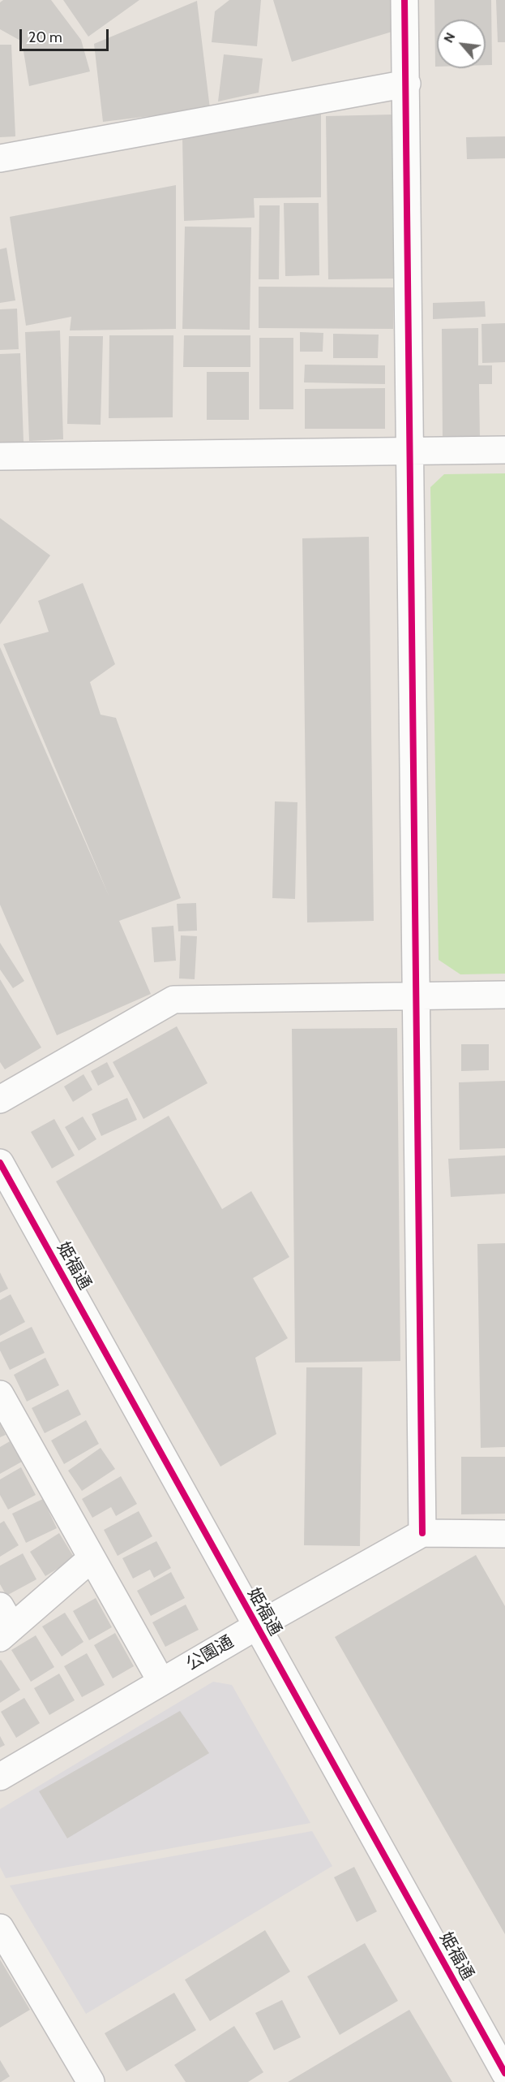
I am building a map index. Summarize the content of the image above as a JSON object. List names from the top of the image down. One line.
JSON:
{"streets":{"street":["姫福通","公園通"]},"crossings":[["姫福通","公園通"]],"scale_bar":"20 m","north":"top left"}
